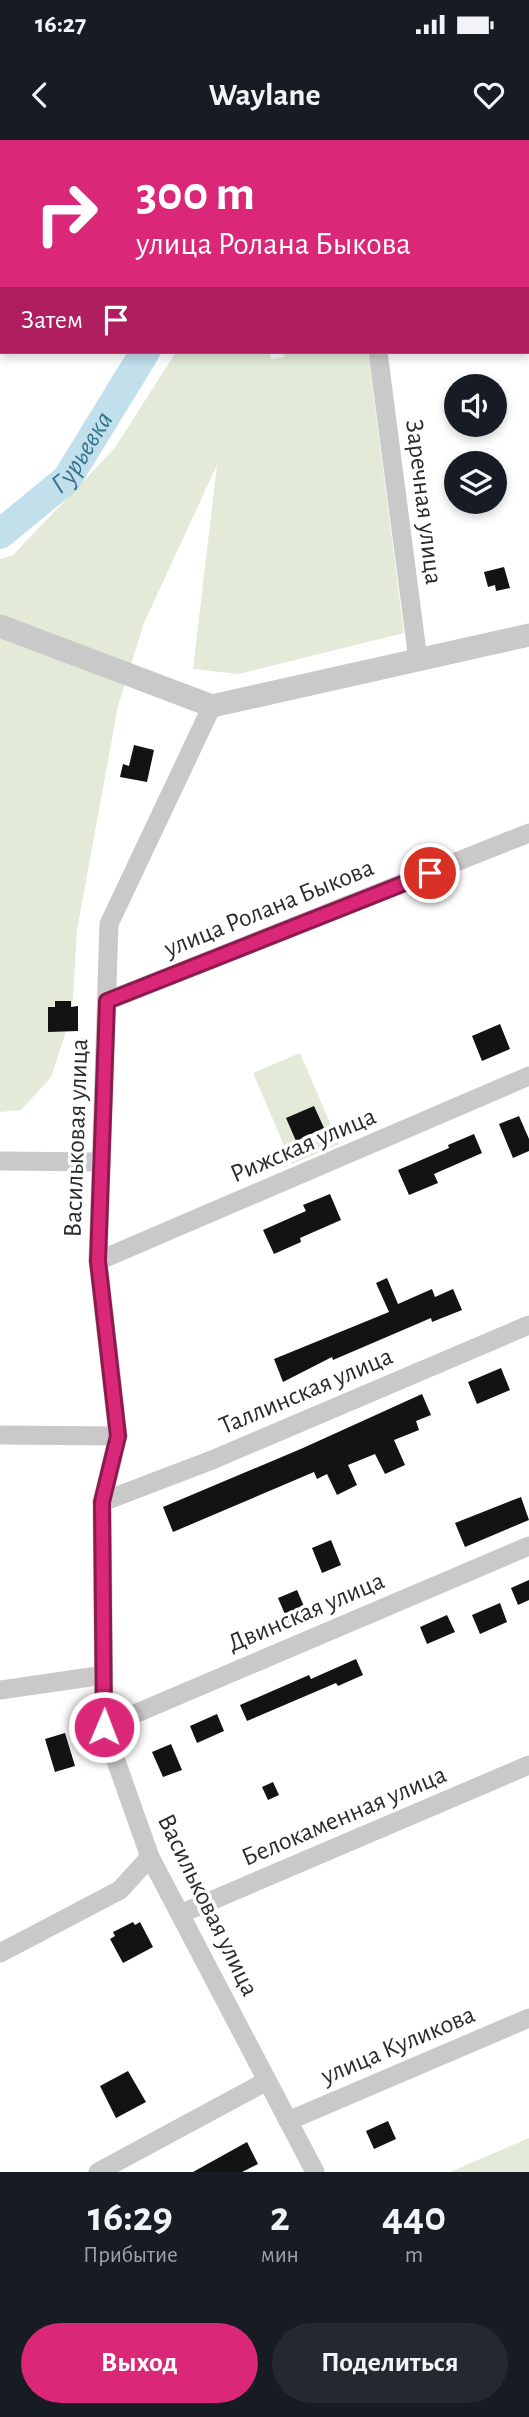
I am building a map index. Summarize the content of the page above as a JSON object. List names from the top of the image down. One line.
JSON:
{"streets":{"street":["Заречная улица","улица Ролана Быкова","Васильковая улица","Рижская улица","Таллинская улица","Двинская улица","Белокаменная улица","улица Куликова"]},"crossings":[["улица Ролана Быкова","Васильковая улица"],["Васильковая улица","Рижская улица"],["Васильковая улица","Таллинская улица"],["Васильковая улица","Двинская улица"],["Васильковая улица","Белокаменная улица"],["Васильковая улица","улица Куликова"]],"water":["Гурьевка"],"page":{"status":"16:27","header":"Waylane","turn":["300 m","улица Ролана Быкова"],"then":"Затем","eta":["16:29","Прибытие","2","мин","440","m"],"buttons":["Выход","Поделиться"]}}
